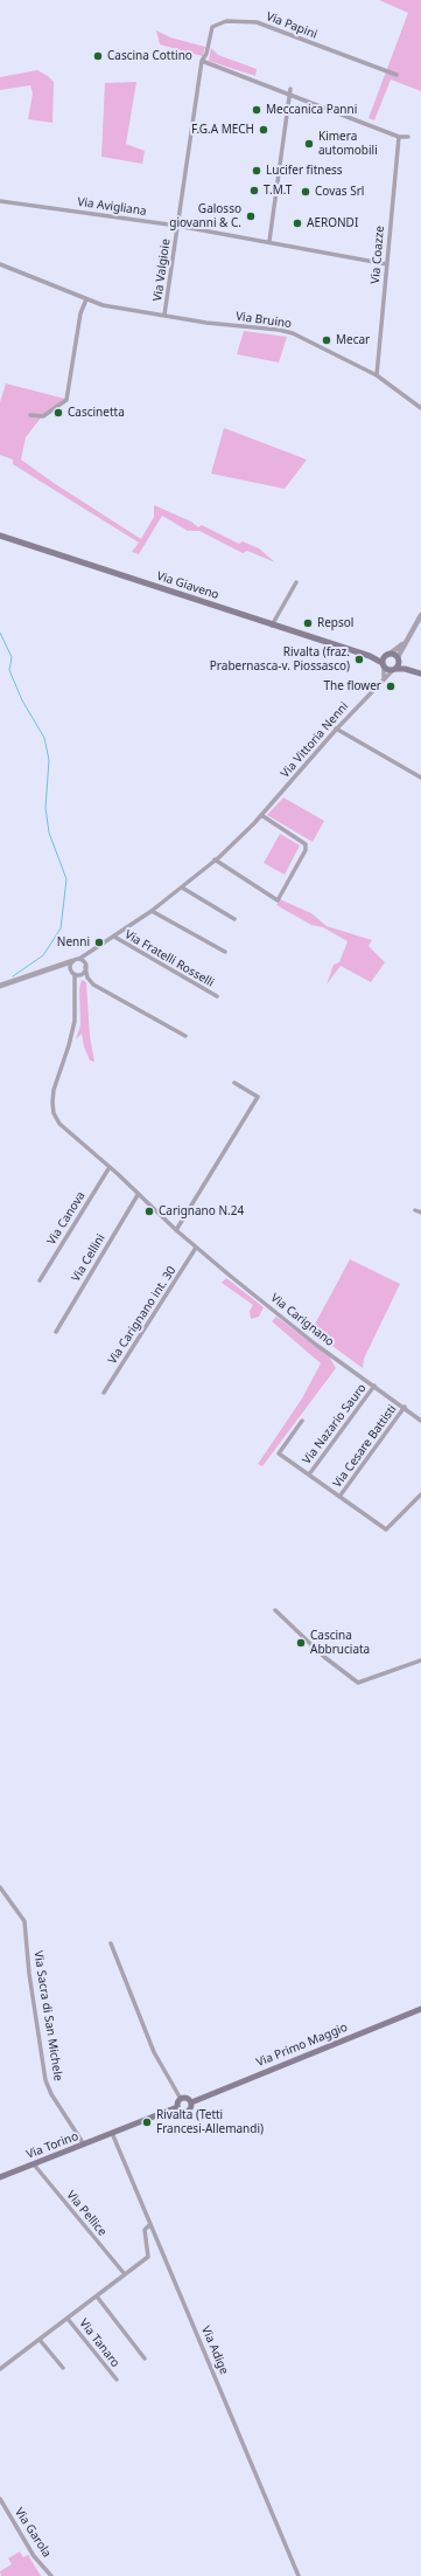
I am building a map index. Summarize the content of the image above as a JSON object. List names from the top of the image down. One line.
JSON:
{"streets":{"main road":["Via Giaveno","Via Primo Maggio","Via Torino"],"street":["Via Papini","Via Avigliana","Via Coazze","Via Valgioie","Via Bruino","Via Vittoria Nenni","Via Fratelli Rosselli","Via Canova","Via Cellini","Via Carignano int. 30","Via Carignano","Via Nazario Sauro","Via Cesare Battisti","Via Sacra di San Michele","Via Pellice","Via Tanaro","Via Adige","Via Garola"]},"crossings":[["Via Papini","Via Valgioie"],["Via Avigliana","Via Coazze"],["Via Avigliana","Via Valgioie"],["Via Coazze","Via Bruino"],["Via Valgioie","Via Bruino"],["Via Giaveno","Via Vittoria Nenni"],["Via Vittoria Nenni","Via Fratelli Rosselli"],["Via Vittoria Nenni","Via Carignano"],["Via Canova","Via Carignano"],["Via Cellini","Via Carignano"],["Via Carignano int. 30","Via Carignano"],["Via Carignano","Via Nazario Sauro"],["Via Carignano","Via Cesare Battisti"],["Via Sacra di San Michele","Via Torino"],["Via Torino","Via Pellice"],["Via Torino","Via Adige"],["Via Pellice","Via Tanaro"],["Via Tanaro","Via Adige"]],"places":["Cascina Cottino","Meccanica Panni","F.G.A MECH","Kimera automobili","Lucifer fitness","T.M.T","Covas Srl","Galosso giovanni & C.","AERONDI","Mecar","Cascinetta","Repsol","Rivalta (fraz. Prabernasca-v. Piossasco)","The flower","Nenni","Carignano N.24","Cascina Abbruciata","Rivalta (Tetti Francesi-Allemandi)"]}
